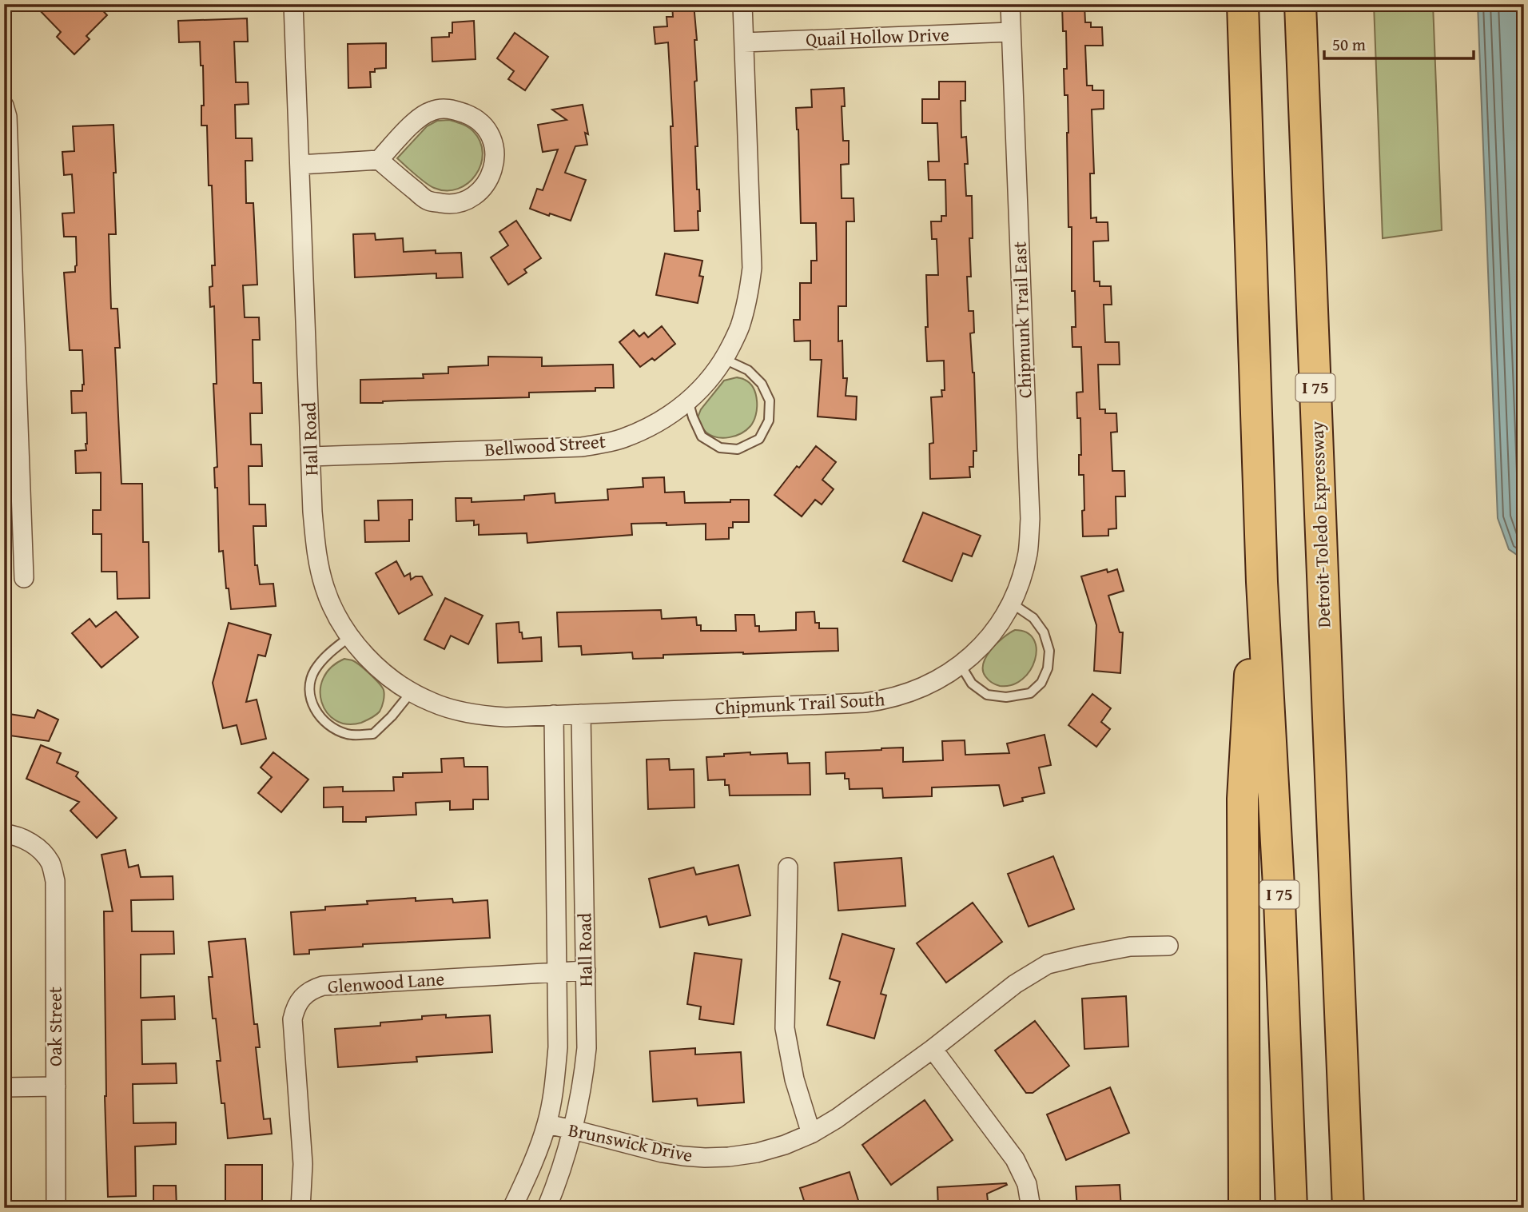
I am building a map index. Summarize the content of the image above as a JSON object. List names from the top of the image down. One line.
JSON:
{"streets":{"highway":["I 75","Detroit-Toledo Expressway"],"street":["Quail Hollow Drive","Chipmunk Trail East","Hall Road","Bellwood Street","Chipmunk Trail South","Glenwood Lane","Oak Street","Brunswick Drive"]},"crossings":[["Quail Hollow Drive","Chipmunk Trail East"],["Quail Hollow Drive","Bellwood Street"],["Chipmunk Trail East","Chipmunk Trail South"],["I 75","Detroit-Toledo Expressway"],["Hall Road","Bellwood Street"],["Hall Road","Chipmunk Trail South"],["Hall Road","Glenwood Lane"],["Hall Road","Brunswick Drive"]],"scale_bar":"50 m"}
